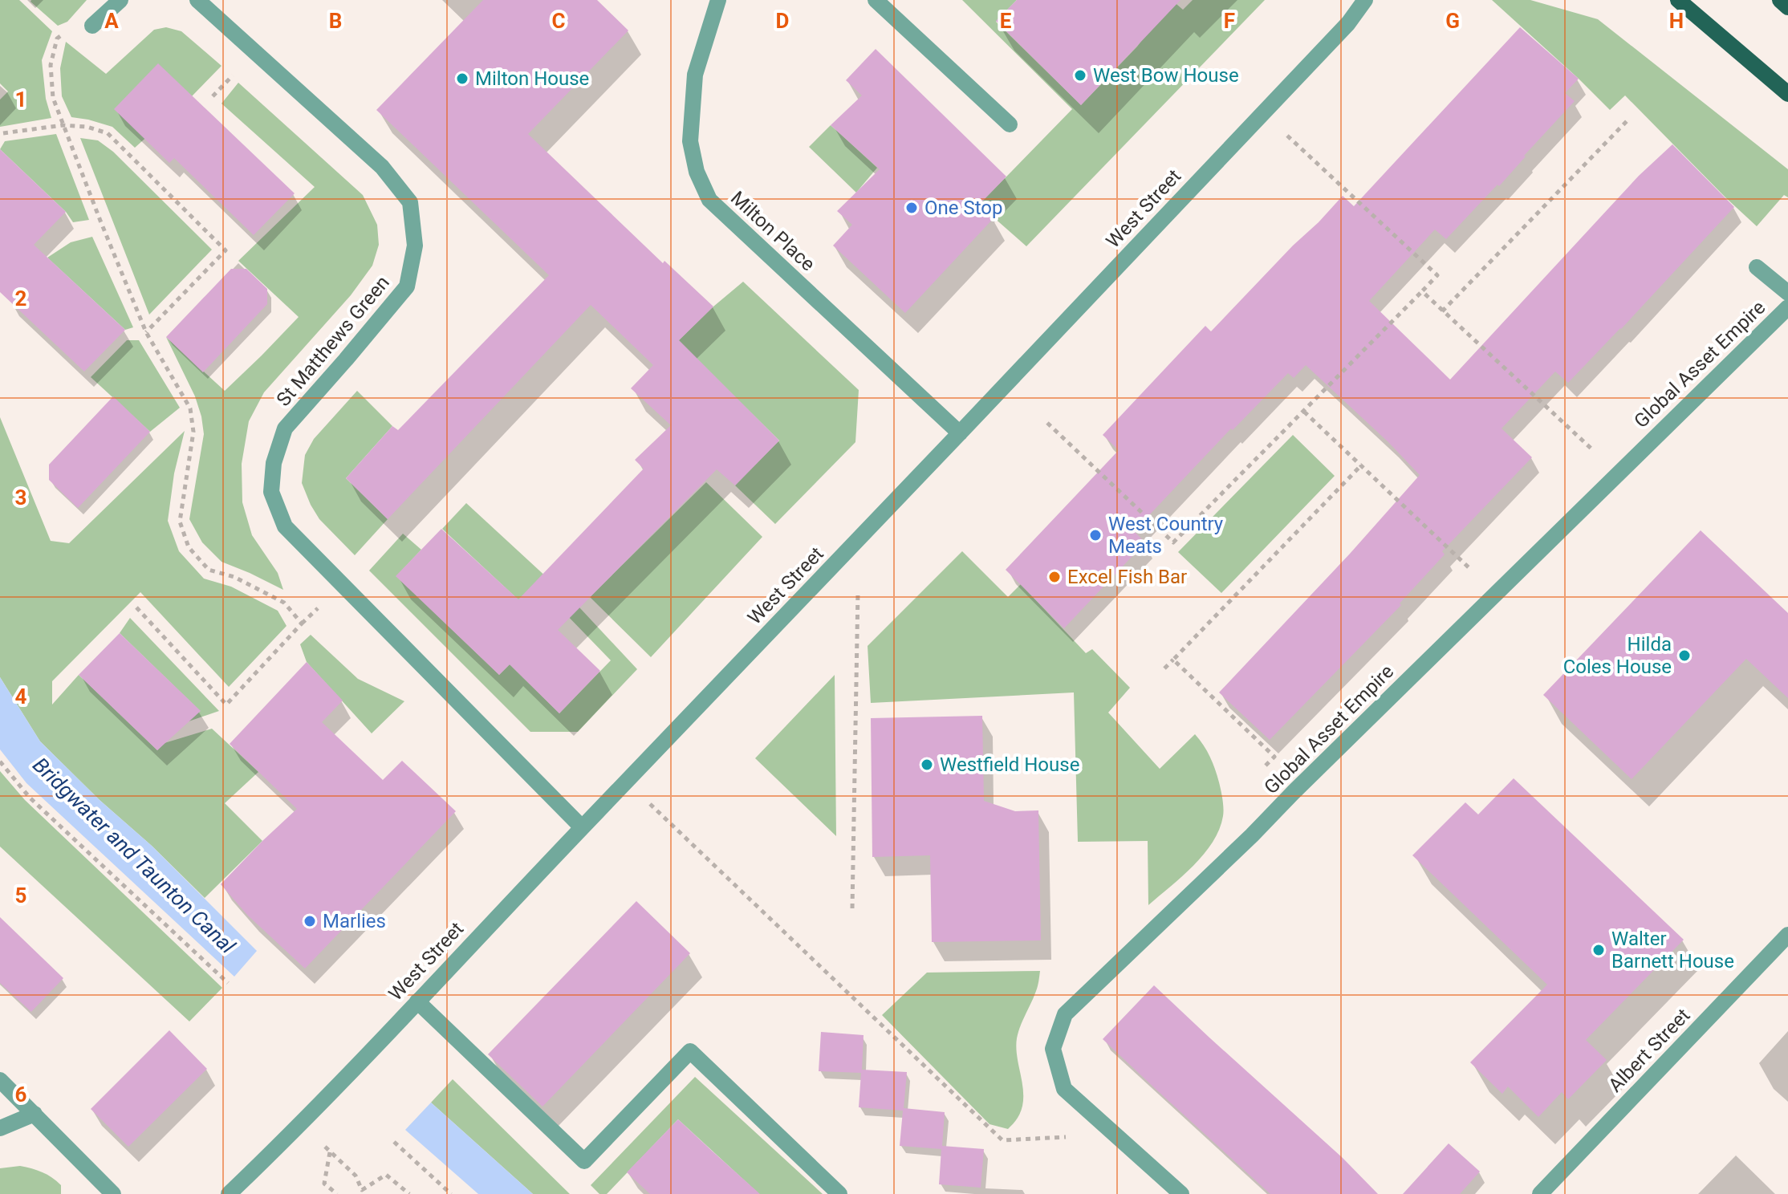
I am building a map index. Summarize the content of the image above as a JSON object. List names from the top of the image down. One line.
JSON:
{"streets":{"street":["West Street","Milton Place","St Matthews Green","Global Asset Empire","Albert Street"]},"crossings":[["West Street","Milton Place"],["West Street","St Matthews Green"]],"water":["Bridgwater and Taunton Canal"],"places":["West Bow House","Milton House","One Stop","West Country Meats","Excel Fish Bar","Hilda Coles House","Westfield House","Marlies","Walter Barnett House"],"grid":{"columns":["A","B","C","D","E","F","G","H"],"rows":["1","2","3","4","5","6"]}}
